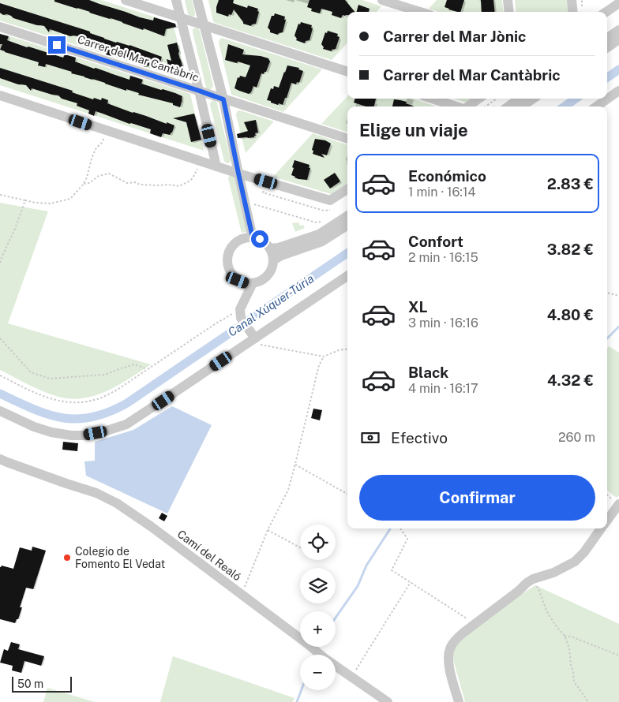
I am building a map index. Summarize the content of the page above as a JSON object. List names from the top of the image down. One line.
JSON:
{"streets":{"street":["Carrer del Mar Cantàbric","Camí del Realó"]},"water":["Canal Xúquer-Túria"],"places":["Colegio de Fomento El Vedat"],"scale_bar":"50 m","page":{"banner":["Carrer del Mar Jònic","Carrer del Mar Cantàbric"],"heading":"Elige un viaje","list":[{"name":"Económico","note":"1 min · 16:14","value":"2.83 €"},{"name":"Confort","note":"2 min · 16:15","value":"3.82 €"},{"name":"XL","note":"3 min · 16:16","value":"4.80 €"},{"name":"Black","note":"4 min · 16:17","value":"4.32 €"}],"pay":["Efectivo","260 m"],"buttons":"Confirmar","map_buttons":["+","−"],"scale":"50 m"}}
